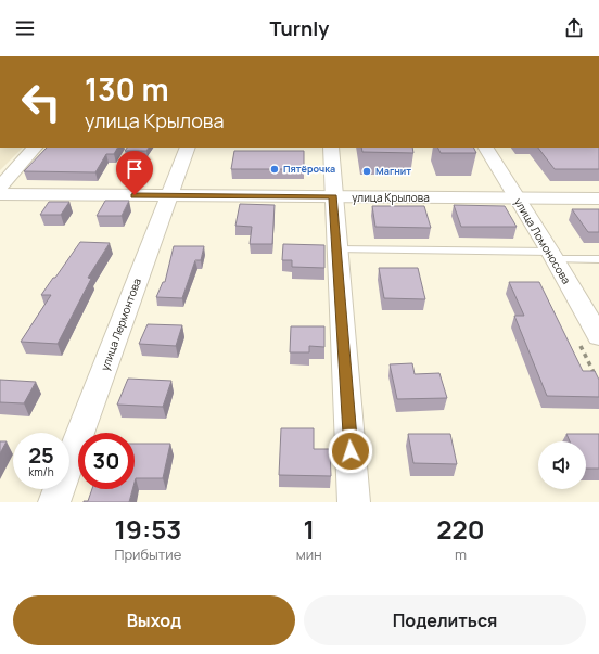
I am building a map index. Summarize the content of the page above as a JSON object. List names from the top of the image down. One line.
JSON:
{"streets":{"main road":["улица Крылова"],"street":["улица Ломоносова","улица Лермонтова"]},"crossings":[["улица Крылова","улица Ломоносова"],["улица Крылова","улица Лермонтова"]],"places":["Пятёрочка","Магнит"],"page":{"header":"Turnly","turn":["130 m","улица Крылова"],"speed":"25 km/h","limit":"30","eta":["19:53","Прибытие","1","мин","220","m"],"buttons":["Выход","Поделиться"]}}
